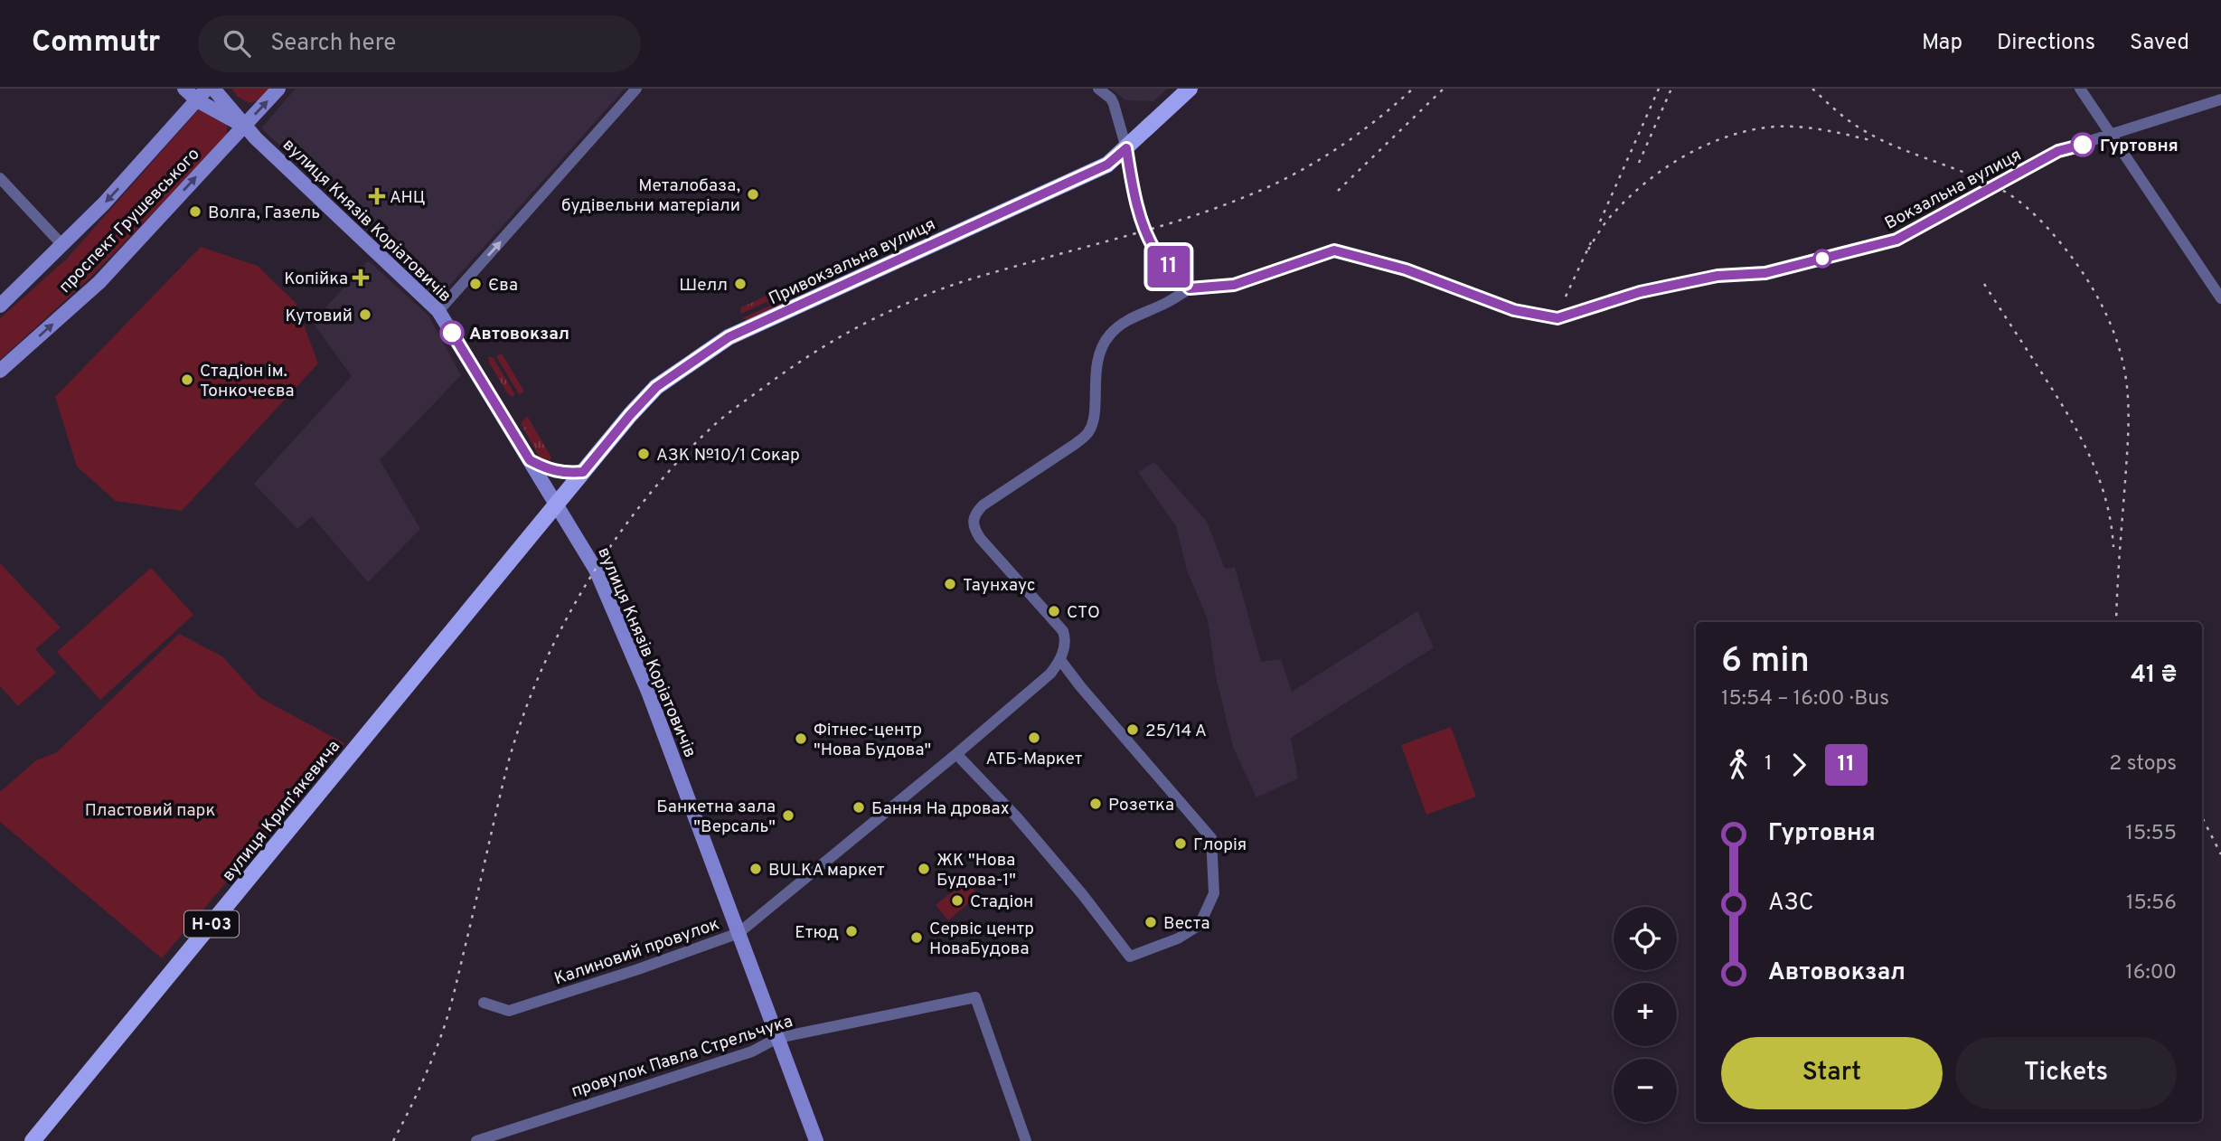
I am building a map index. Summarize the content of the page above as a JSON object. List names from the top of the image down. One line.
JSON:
{"streets":{"main road":["проспект Грушевського","вулиця Князів Коріатовичів","Привокзальна вулиця","вулиця Крипʼякевича","Н-03"],"street":["Вокзальна вулиця","Калиновий провулок","провулок Павла Стрельчука"]},"crossings":[["проспект Грушевського","вулиця Князів Коріатовичів"],["вулиця Князів Коріатовичів","Привокзальна вулиця"],["вулиця Князів Коріатовичів","вулиця Крипʼякевича"],["вулиця Князів Коріатовичів","Калиновий провулок"],["вулиця Князів Коріатовичів","провулок Павла Стрельчука"],["Привокзальна вулиця","вулиця Крипʼякевича"]],"parks":["Пластовий парк"],"places":{"other":["Гуртовня","Металобаза, будівельни матеріали","Волга, Газель","Єва","Шелл","Кутовий","Автовокзал","Стадіон ім. Тонкочеєва","АЗК №10/1 Сокар","Таунхаус","СТО","25/14 А","АТБ-Маркет","Фітнес-центр \"Нова Будова\"","Розетка","Бання На дровах","Банкетна зала \"Версаль\"","Глорія","BULKA маркет","ЖК \"Нова Будова-1\"","Стадіон","Веста","Етюд","Сервіс центр НоваБудова"],"health":["АНЦ","Копійка"]},"lines":["bus line 11"],"page":{"header":"Commutr","search":"Search here","nav":["Map","Directions","Saved"],"on_map":"11","heading":["6 min","15:54 – 16:00 · Bus","41 ₴"],"legs":["1","11","2 stops"],"list":[{"name":"Гуртовня","value":"15:55"},{"name":"АЗС","value":"15:56"},{"name":"Автовокзал","value":"16:00"}],"map_buttons":["+","−"],"buttons":["Start","Tickets"]}}
